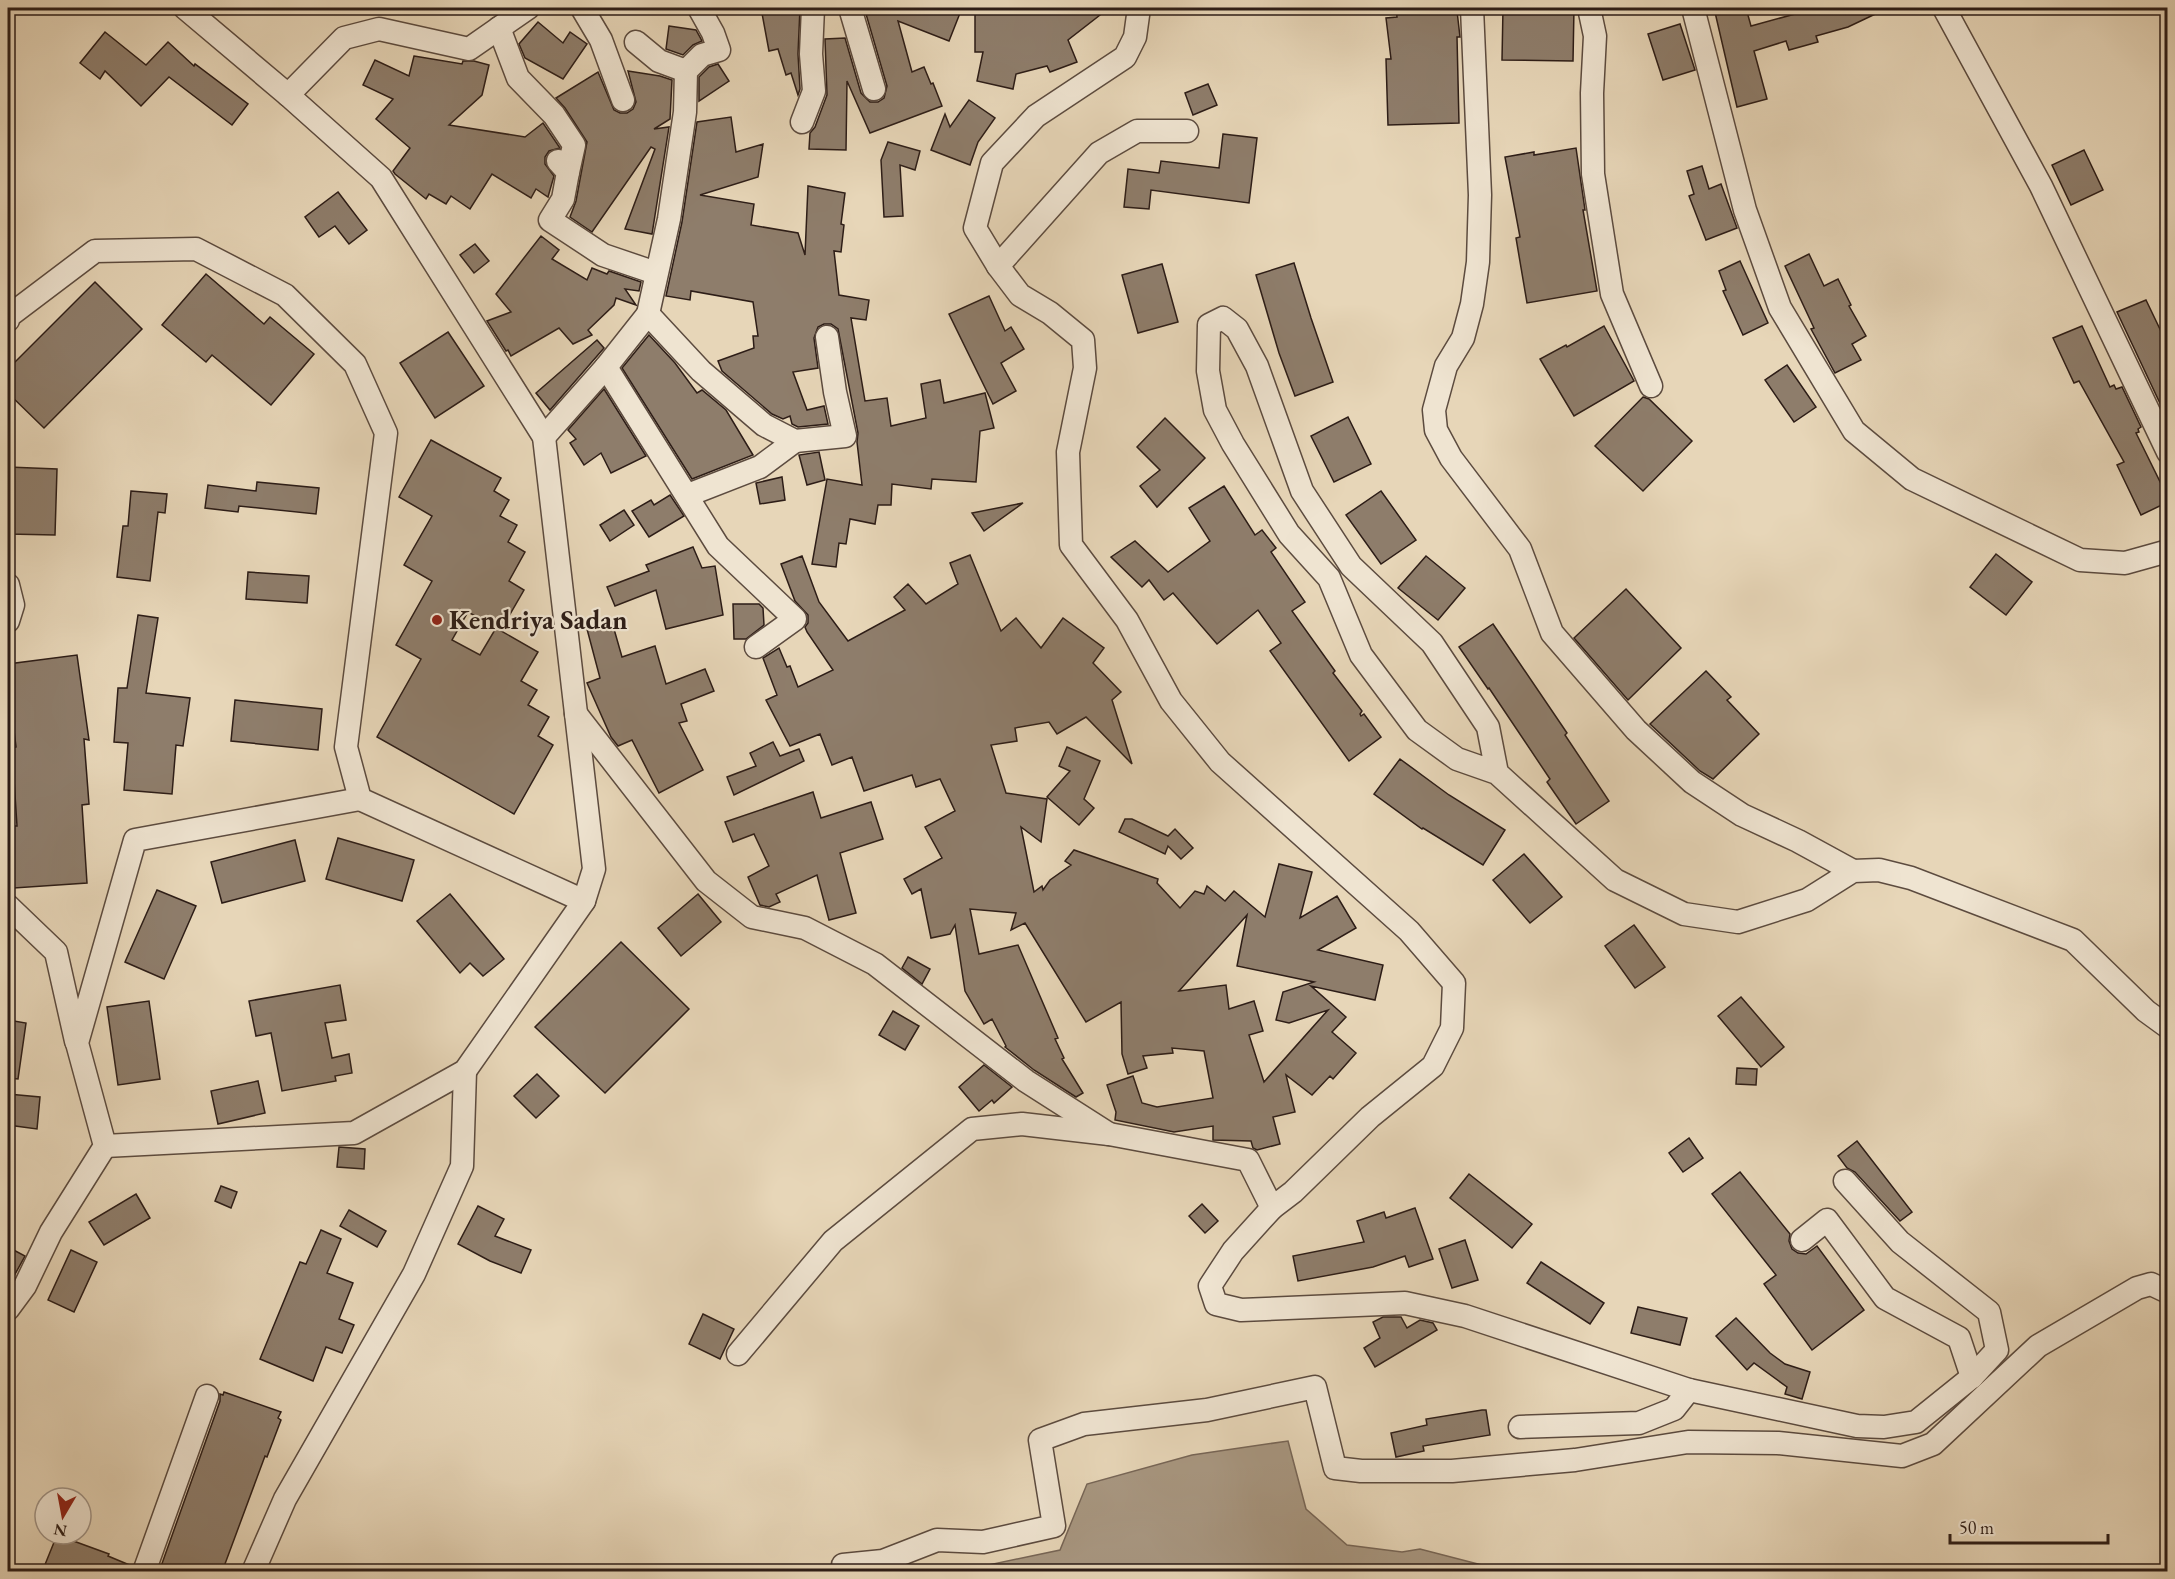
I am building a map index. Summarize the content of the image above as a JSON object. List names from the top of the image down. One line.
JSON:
{"places":["Kendriya Sadan"],"scale_bar":"50 m","north":"bottom"}
